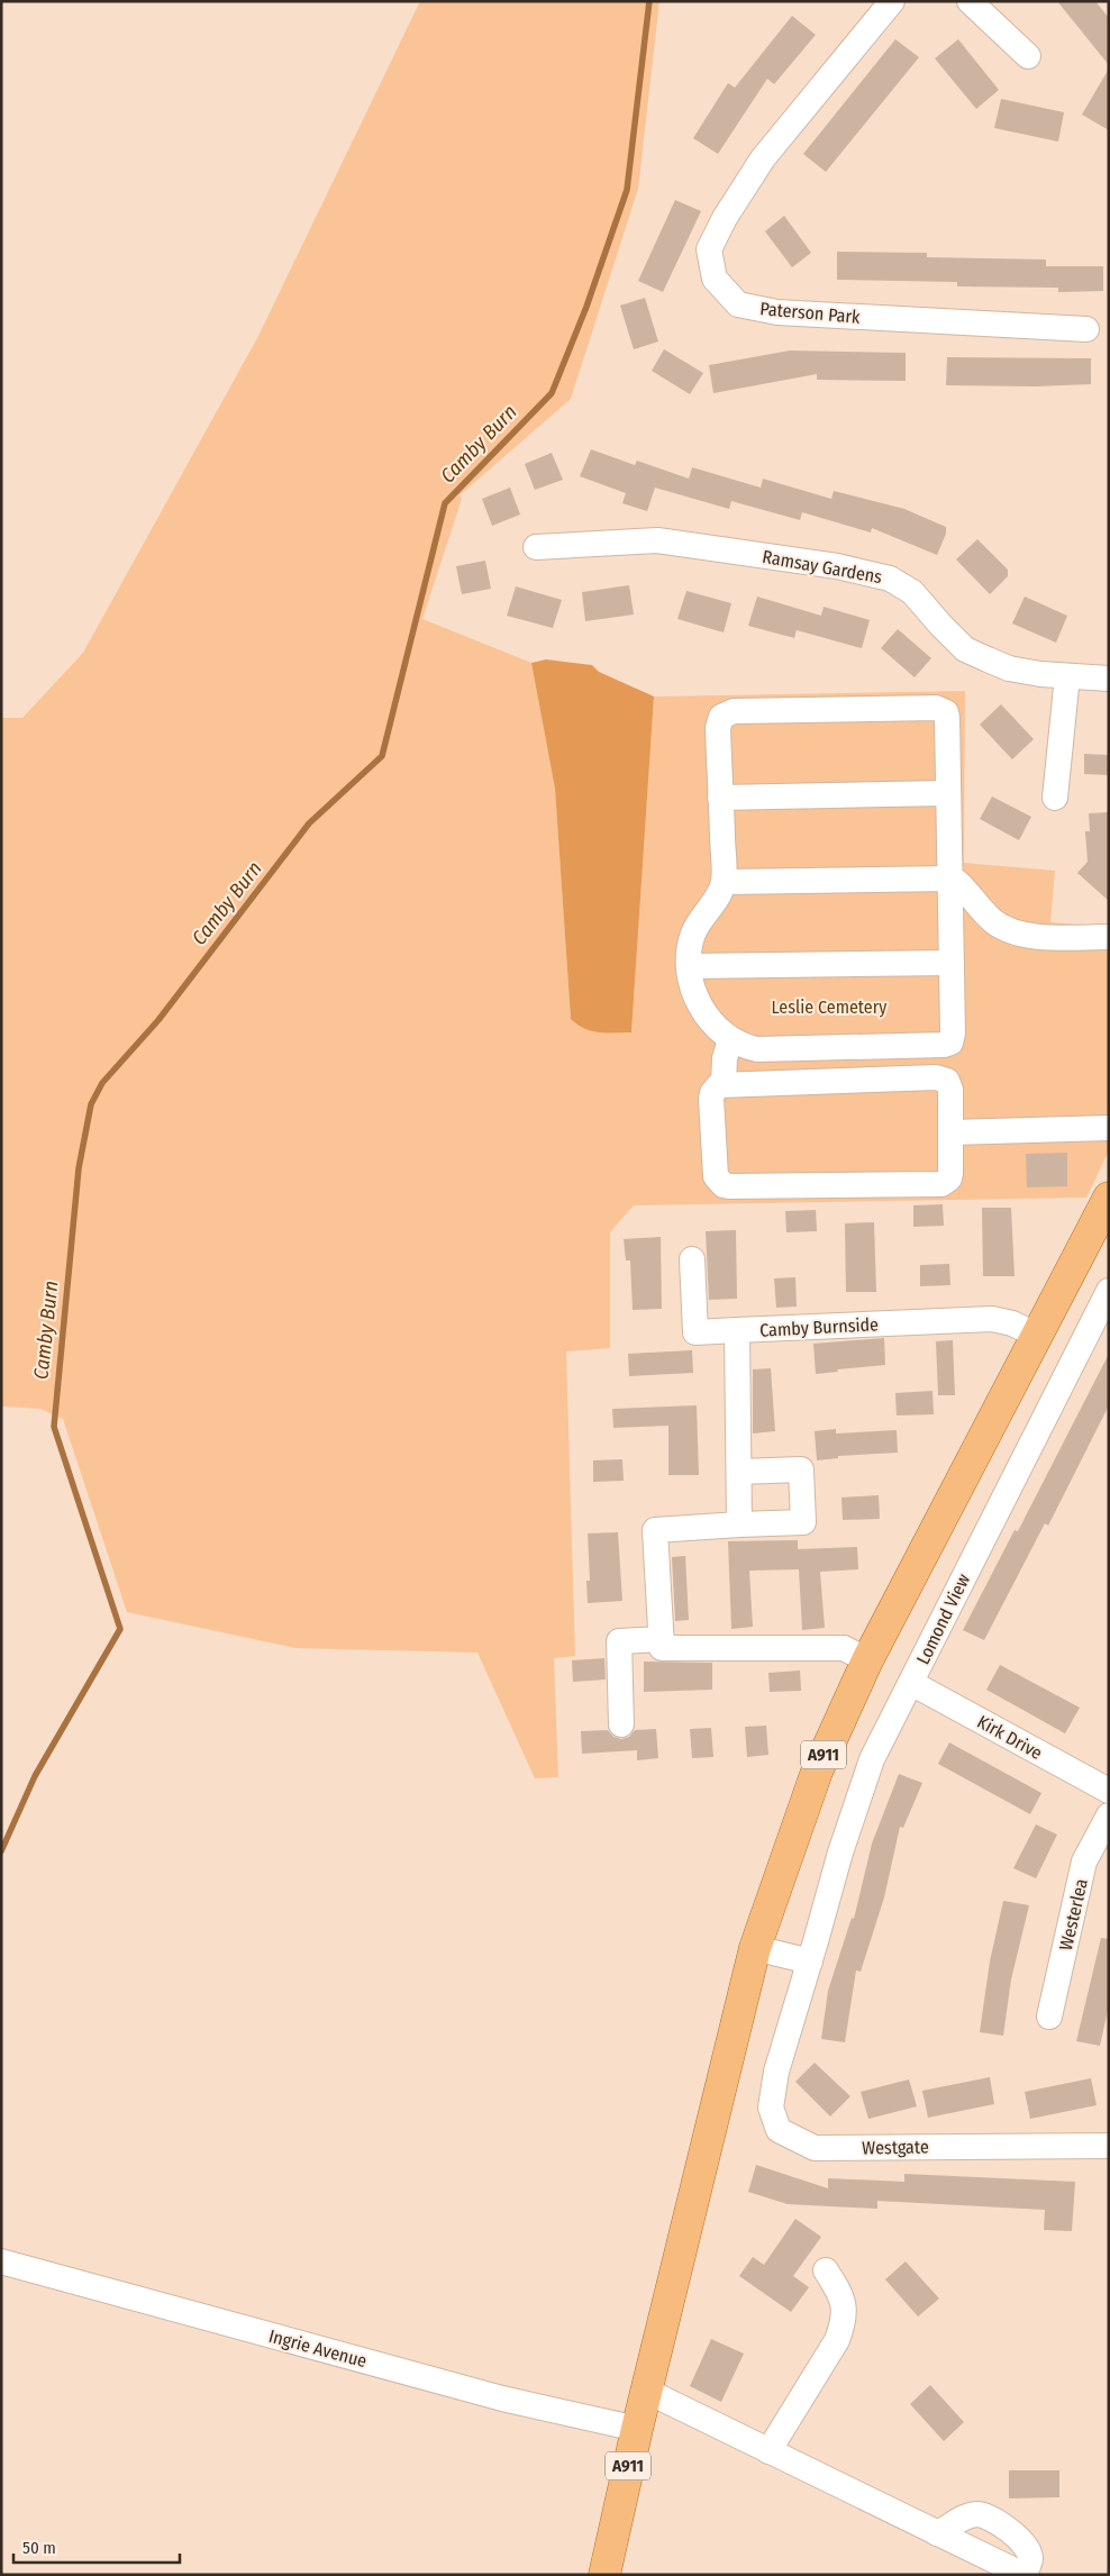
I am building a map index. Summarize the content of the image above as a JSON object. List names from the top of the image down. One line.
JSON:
{"streets":{"main road":["A911"],"street":["Paterson Park","Ramsay Gardens","Camby Burnside","Lomond View","Kirk Drive","Westerlea","Westgate","Ingrie Avenue"]},"crossings":[["Camby Burnside","A911"],["Lomond View","Kirk Drive"],["Lomond View","Westgate"],["A911","Ingrie Avenue"]],"water":["Camby Burn"],"parks":["Leslie Cemetery"],"scale_bar":"50 m"}
